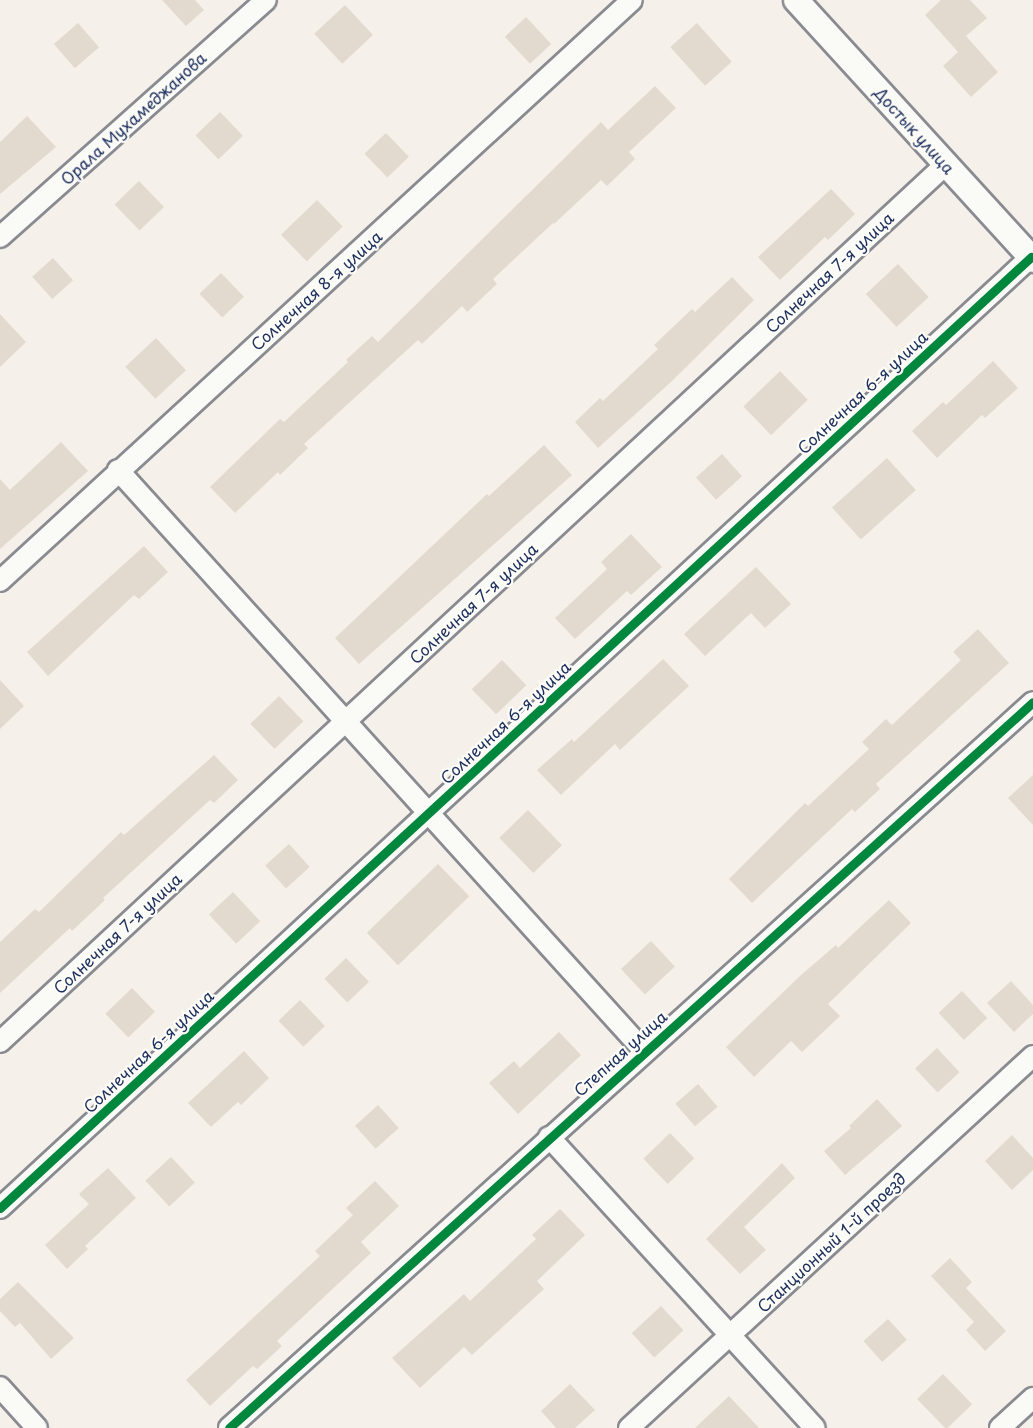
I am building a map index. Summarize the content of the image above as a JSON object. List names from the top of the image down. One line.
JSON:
{"streets":{"street":["Орала Мухамеджанова","Достык улица","Солнечная 7-я улица","Солнечная 8-я улица","Солнечная 6-я улица","Степная улица","Станционный 1-й проезд"]},"crossings":[["Достык улица","Солнечная 7-я улица"],["Достык улица","Солнечная 6-я улица"]]}
